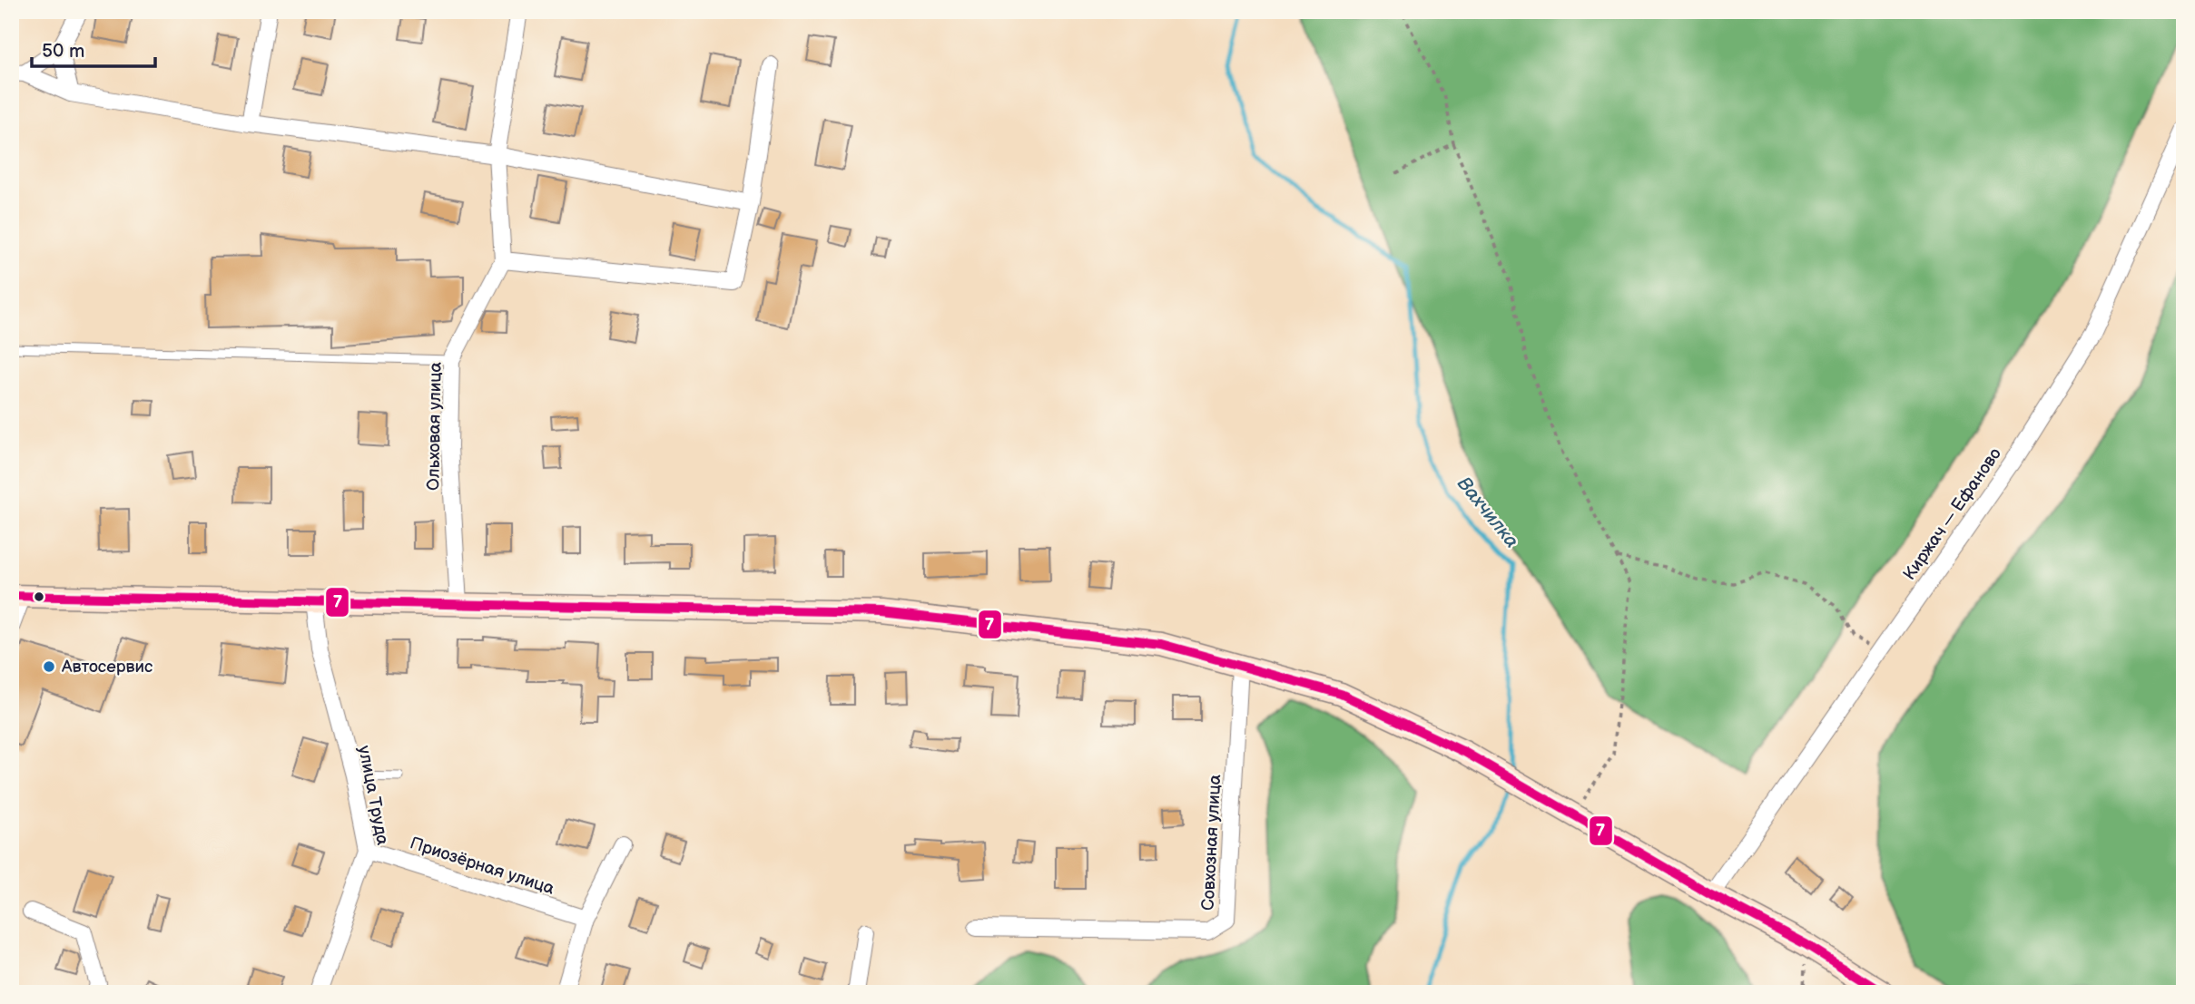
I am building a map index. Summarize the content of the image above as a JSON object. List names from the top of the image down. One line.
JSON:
{"streets":{"street":["Ольховая улица","Киржач — Ефаново","улица Труда","Совхозная улица","Приозёрная улица"]},"crossings":[["улица Труда","Приозёрная улица"]],"water":["Вахчилка"],"places":["Автосервис"],"lines":["transit line 7"],"scale_bar":"50 m"}
